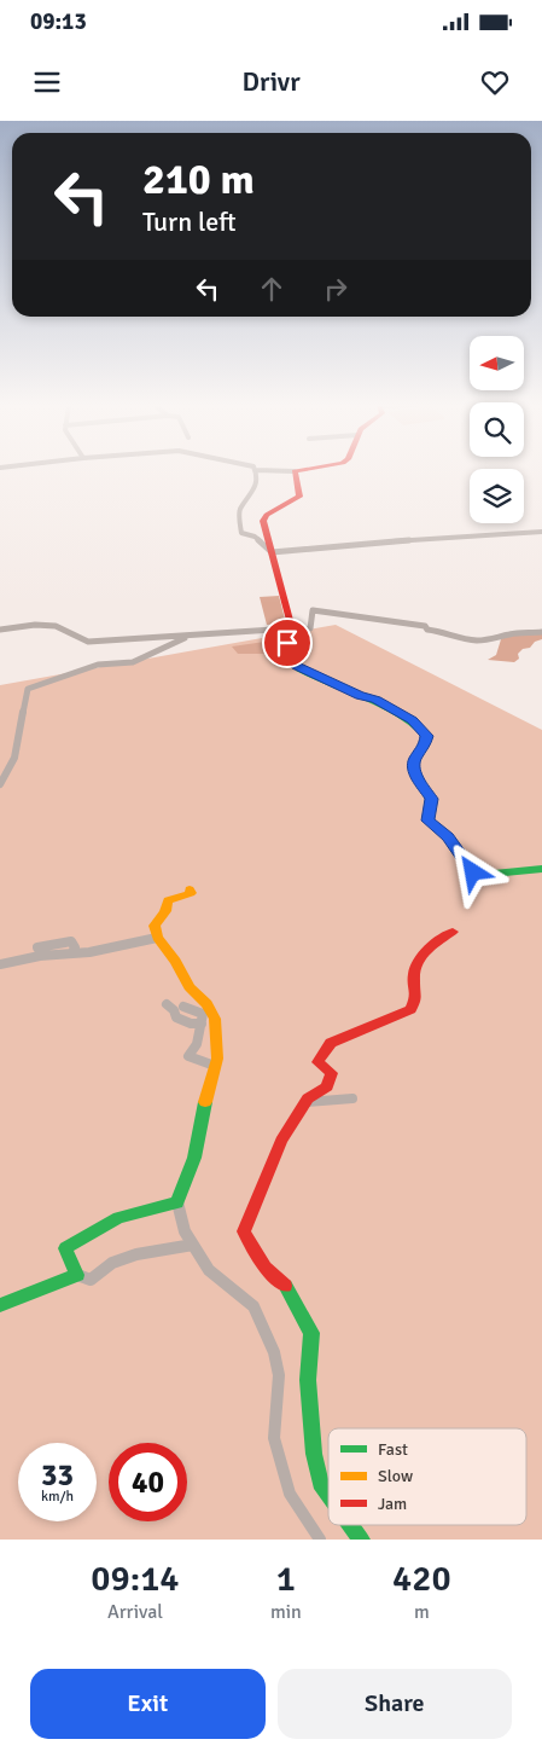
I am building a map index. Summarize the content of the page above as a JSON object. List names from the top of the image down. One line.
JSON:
{"legend":["Fast","Slow","Jam"],"north":"left","page":{"status":"09:13","header":"Drivr","turn":["210 m","Turn left"],"speed":"33 km/h","limit":"40","eta":["09:14","Arrival","1","min","420","m"],"buttons":["Exit","Share"]}}
